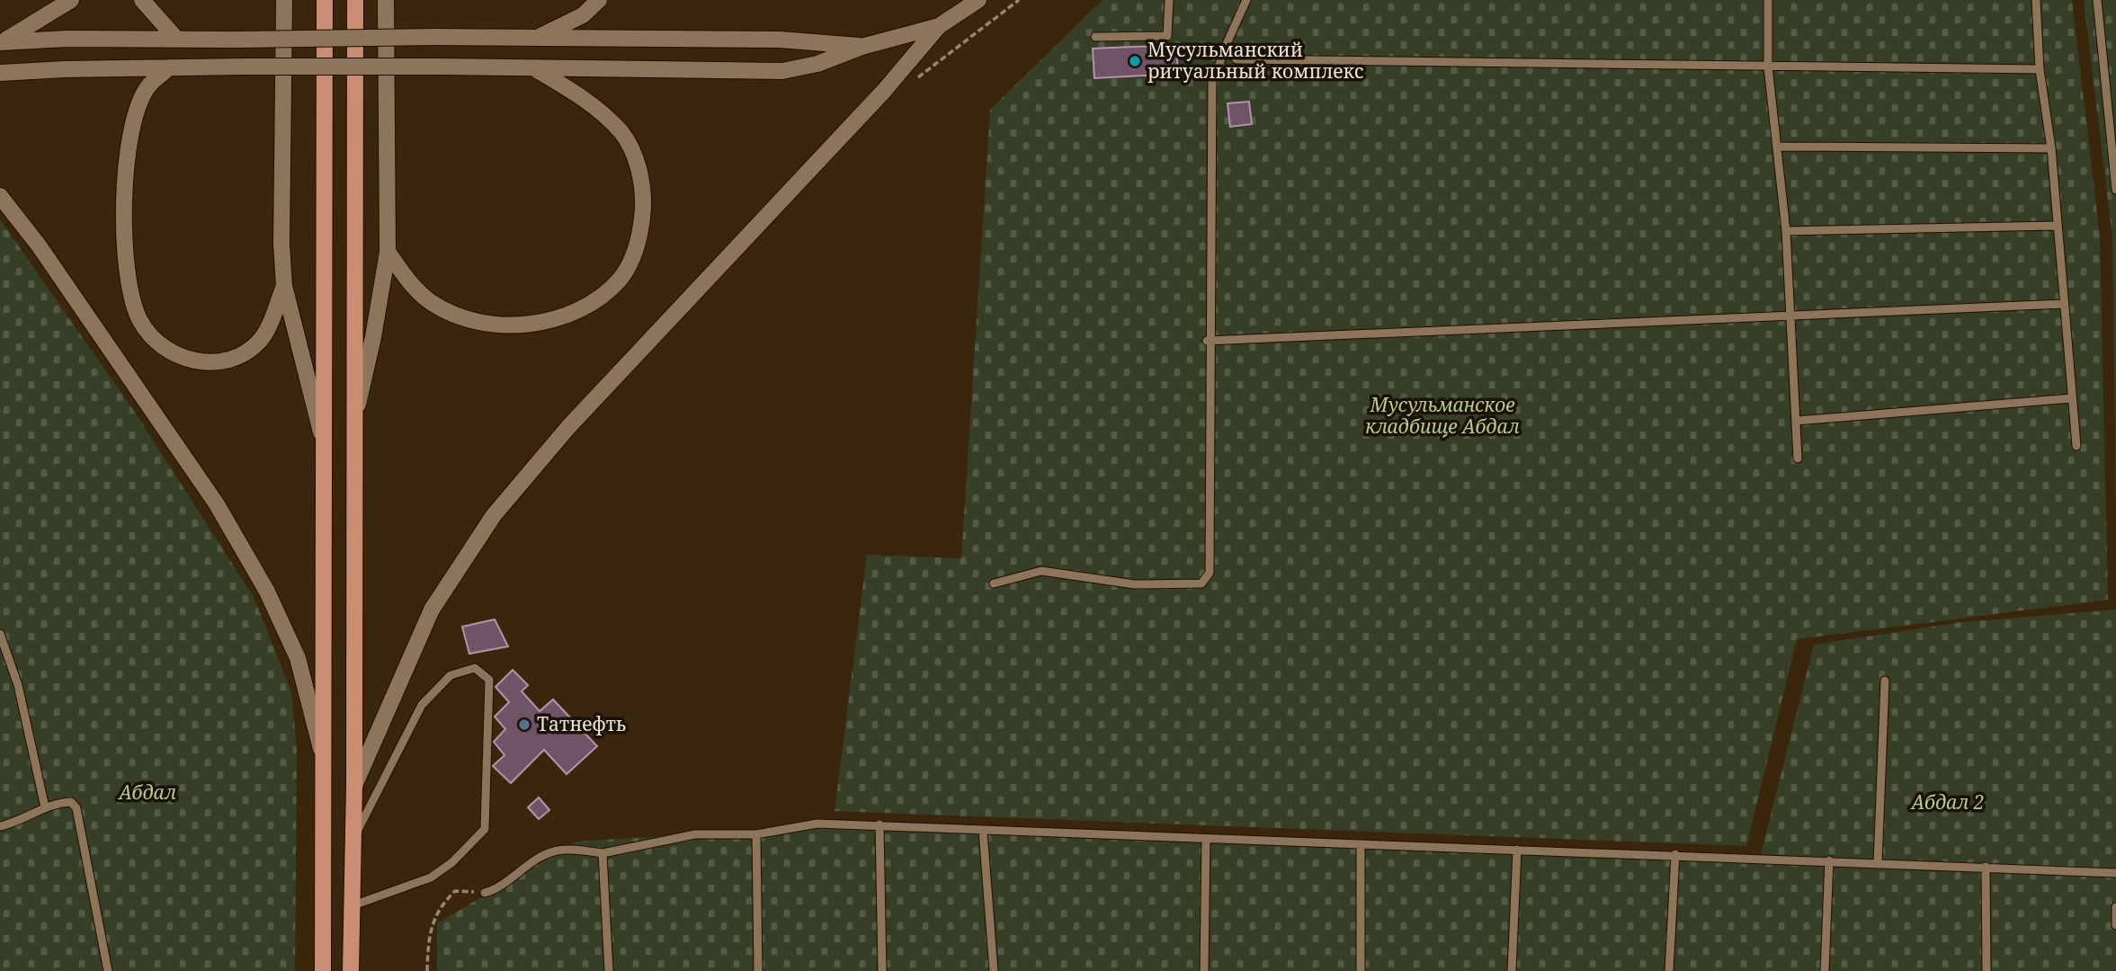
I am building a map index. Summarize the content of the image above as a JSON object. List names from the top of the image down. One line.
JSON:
{"parks":["Мусульманское кладбище Абдал","Абдал","Абдал 2"],"places":["Мусульманский ритуальный комплекс","Татнефть"]}
